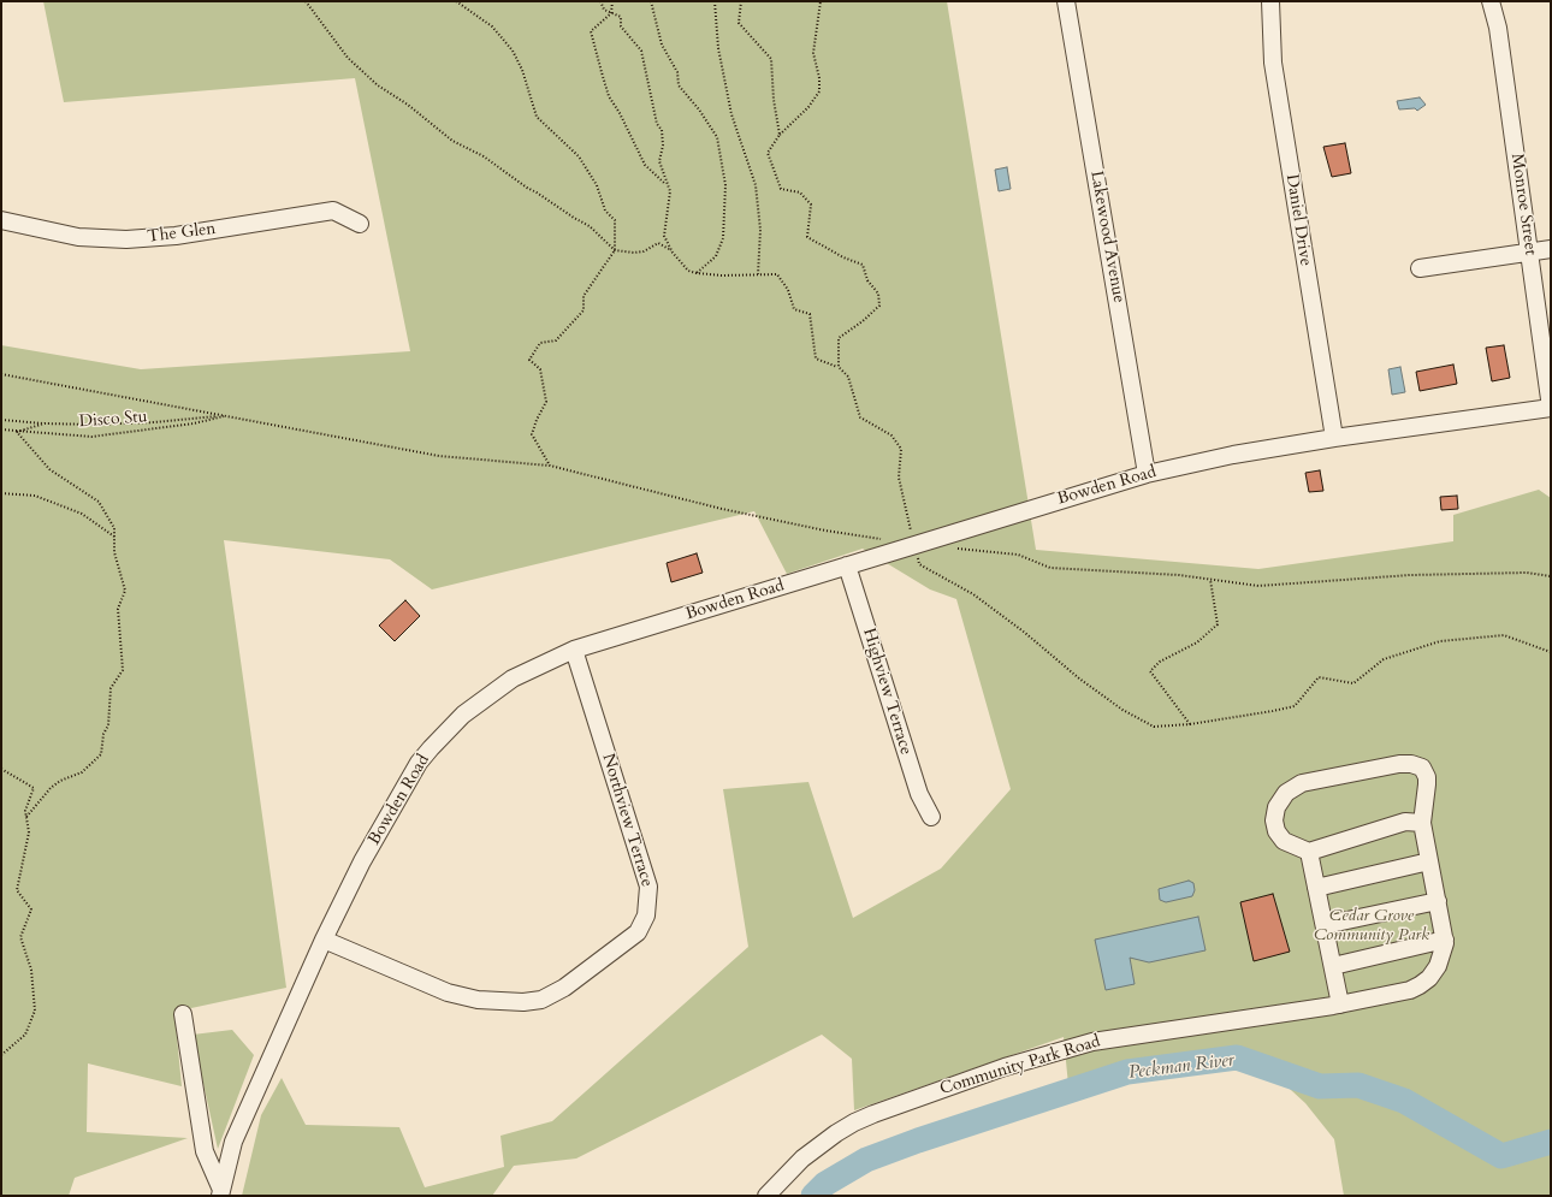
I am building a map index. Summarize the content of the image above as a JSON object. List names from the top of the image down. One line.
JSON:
{"streets":{"street":["Monroe Street","Daniel Drive","The Glen","Lakewood Avenue","Bowden Road","Highview Terrace","Northview Terrace","Community Park Road"],"path":["Disco Stu"]},"crossings":[["Monroe Street","Bowden Road"],["Daniel Drive","Bowden Road"],["Lakewood Avenue","Bowden Road"],["Bowden Road","Highview Terrace"],["Bowden Road","Northview Terrace"]],"water":["Peckman River"],"parks":["Cedar Grove Community Park"]}
